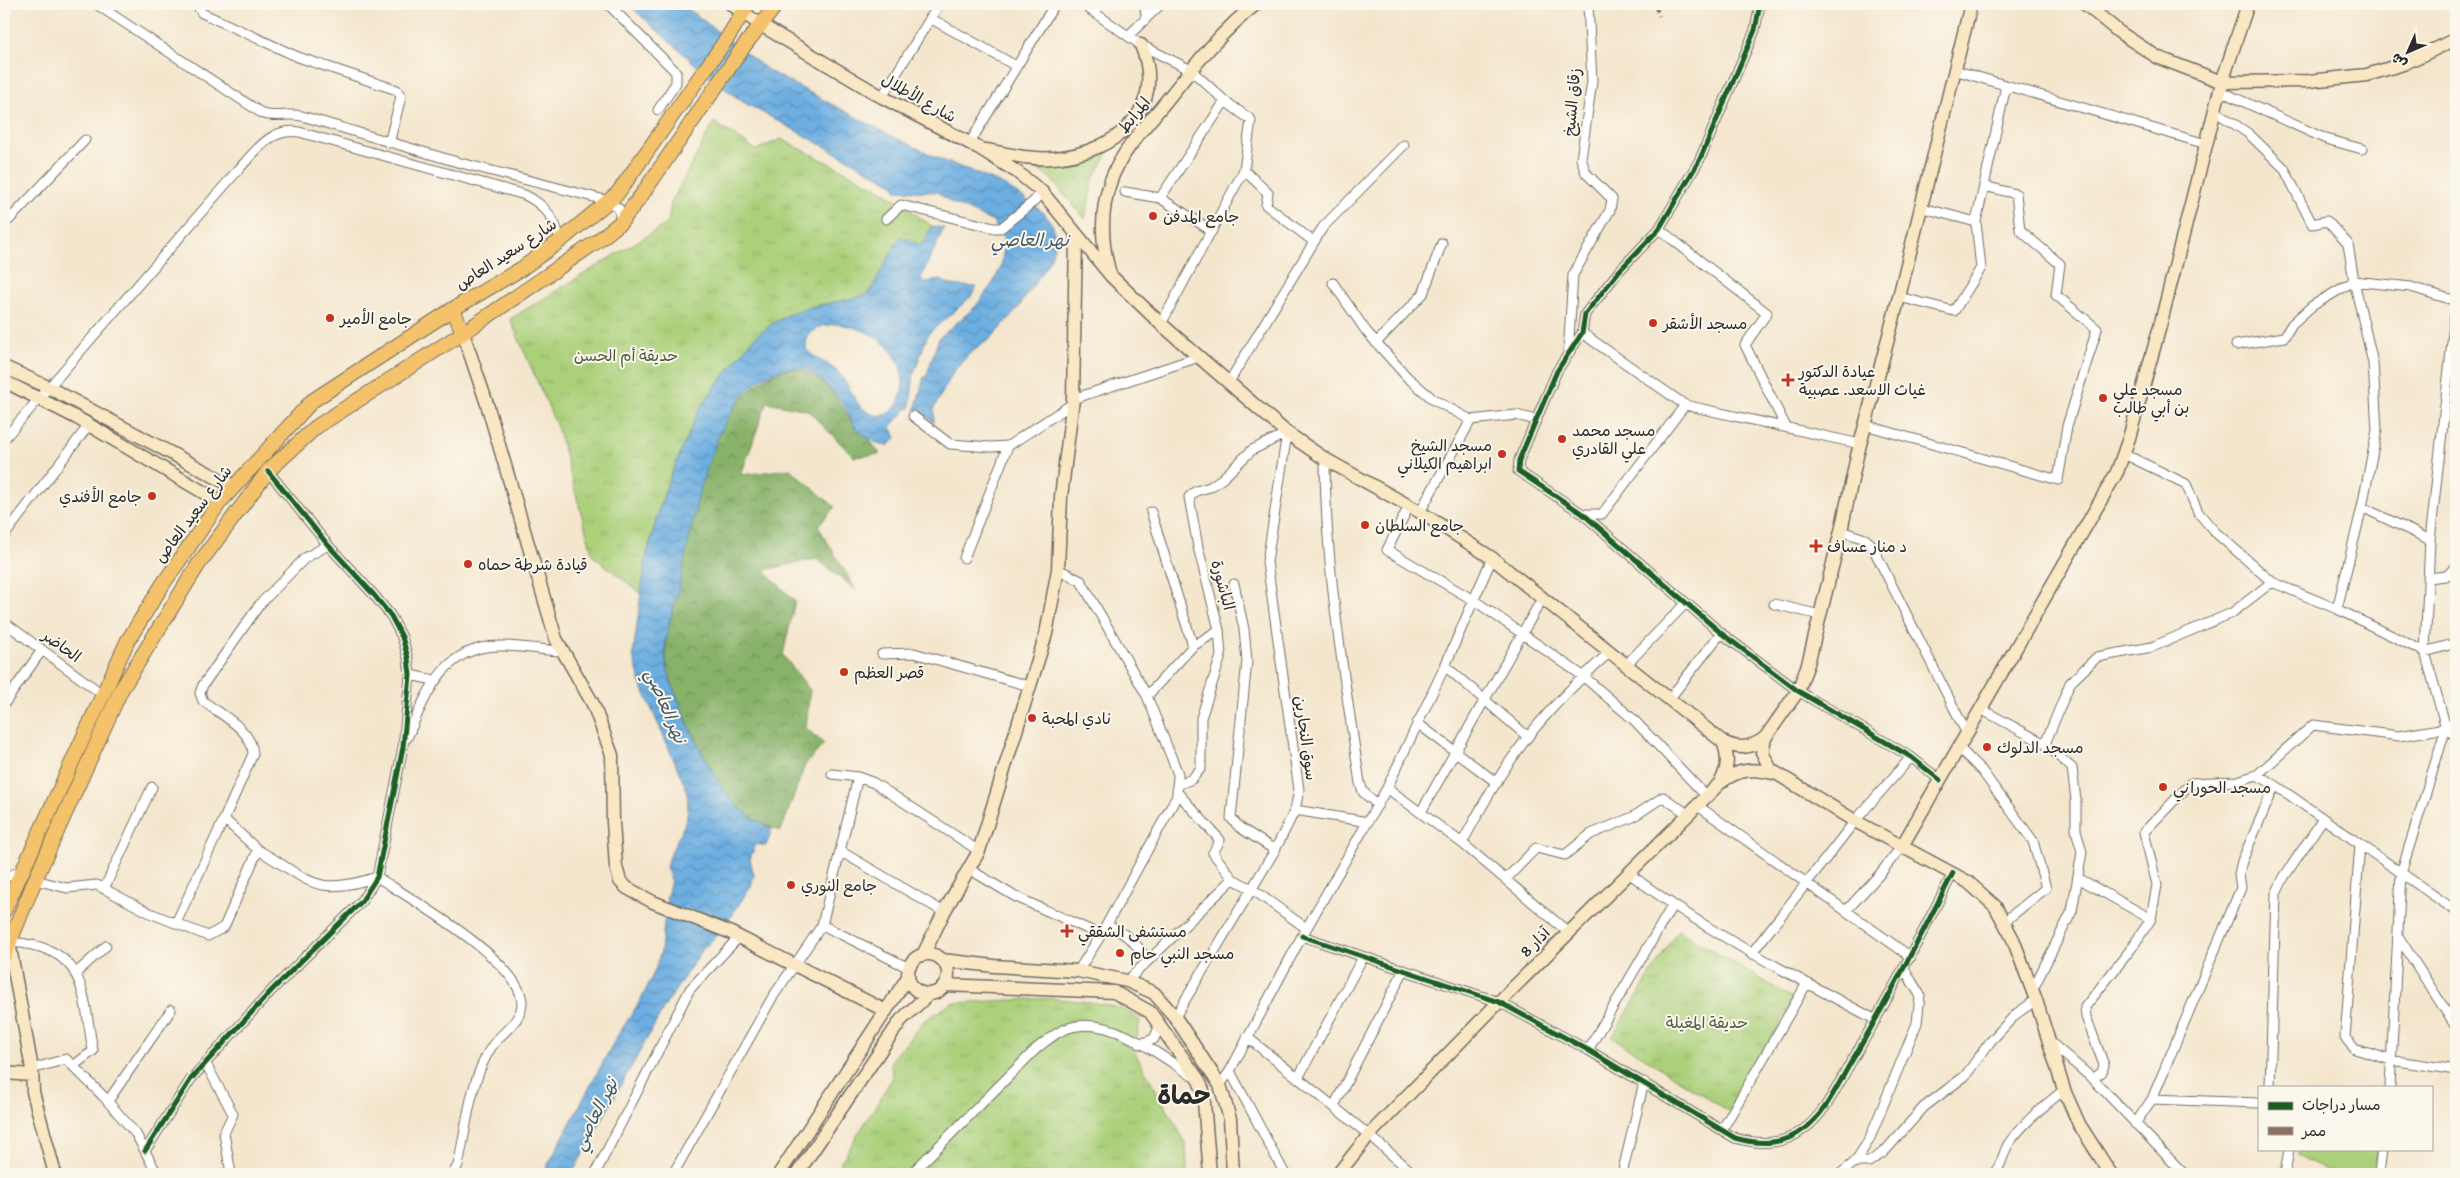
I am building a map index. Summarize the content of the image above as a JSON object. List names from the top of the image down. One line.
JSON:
{"streets":{"main road":["شارع الأطلال","المرابط","شارع سعيد العاص","8 آذار"],"street":["زقاق الشيخ","الباشورة","الحاضر","سوق النجارين"]},"crossings":[["شارع الأطلال","المرابط"],["شارع الأطلال","شارع سعيد العاص"],["شارع الأطلال","الباشورة"],["شارع الأطلال","سوق النجارين"],["شارع سعيد العاص","الحاضر"],["الباشورة","سوق النجارين"]],"districts":["حماة"],"water":["نهر العاصي"],"parks":["حديقة أم الحسن","حديقة المغيلة"],"places":{"other":["جامع المدفن","جامع الأمير","مسجد الأشقر","مسجد علي بن أبي طالب","مسجد محمد علي القادري","مسجد الشيخ ابراهيم الكيلاني","جامع الأفندي","جامع السلطان","قيادة شرطة حماه","قصر العظم","نادي المحبة","مسجد الدلوك","مسجد الحوراني","جامع النوري","مسجد النبي حام"],"health":["عيادة الدكتور غياث الاسعد. عصبية","د منار عساف","مستشفى الشققي"]},"legend":["مسار دراجات","ممر"],"north":"bottom left"}
